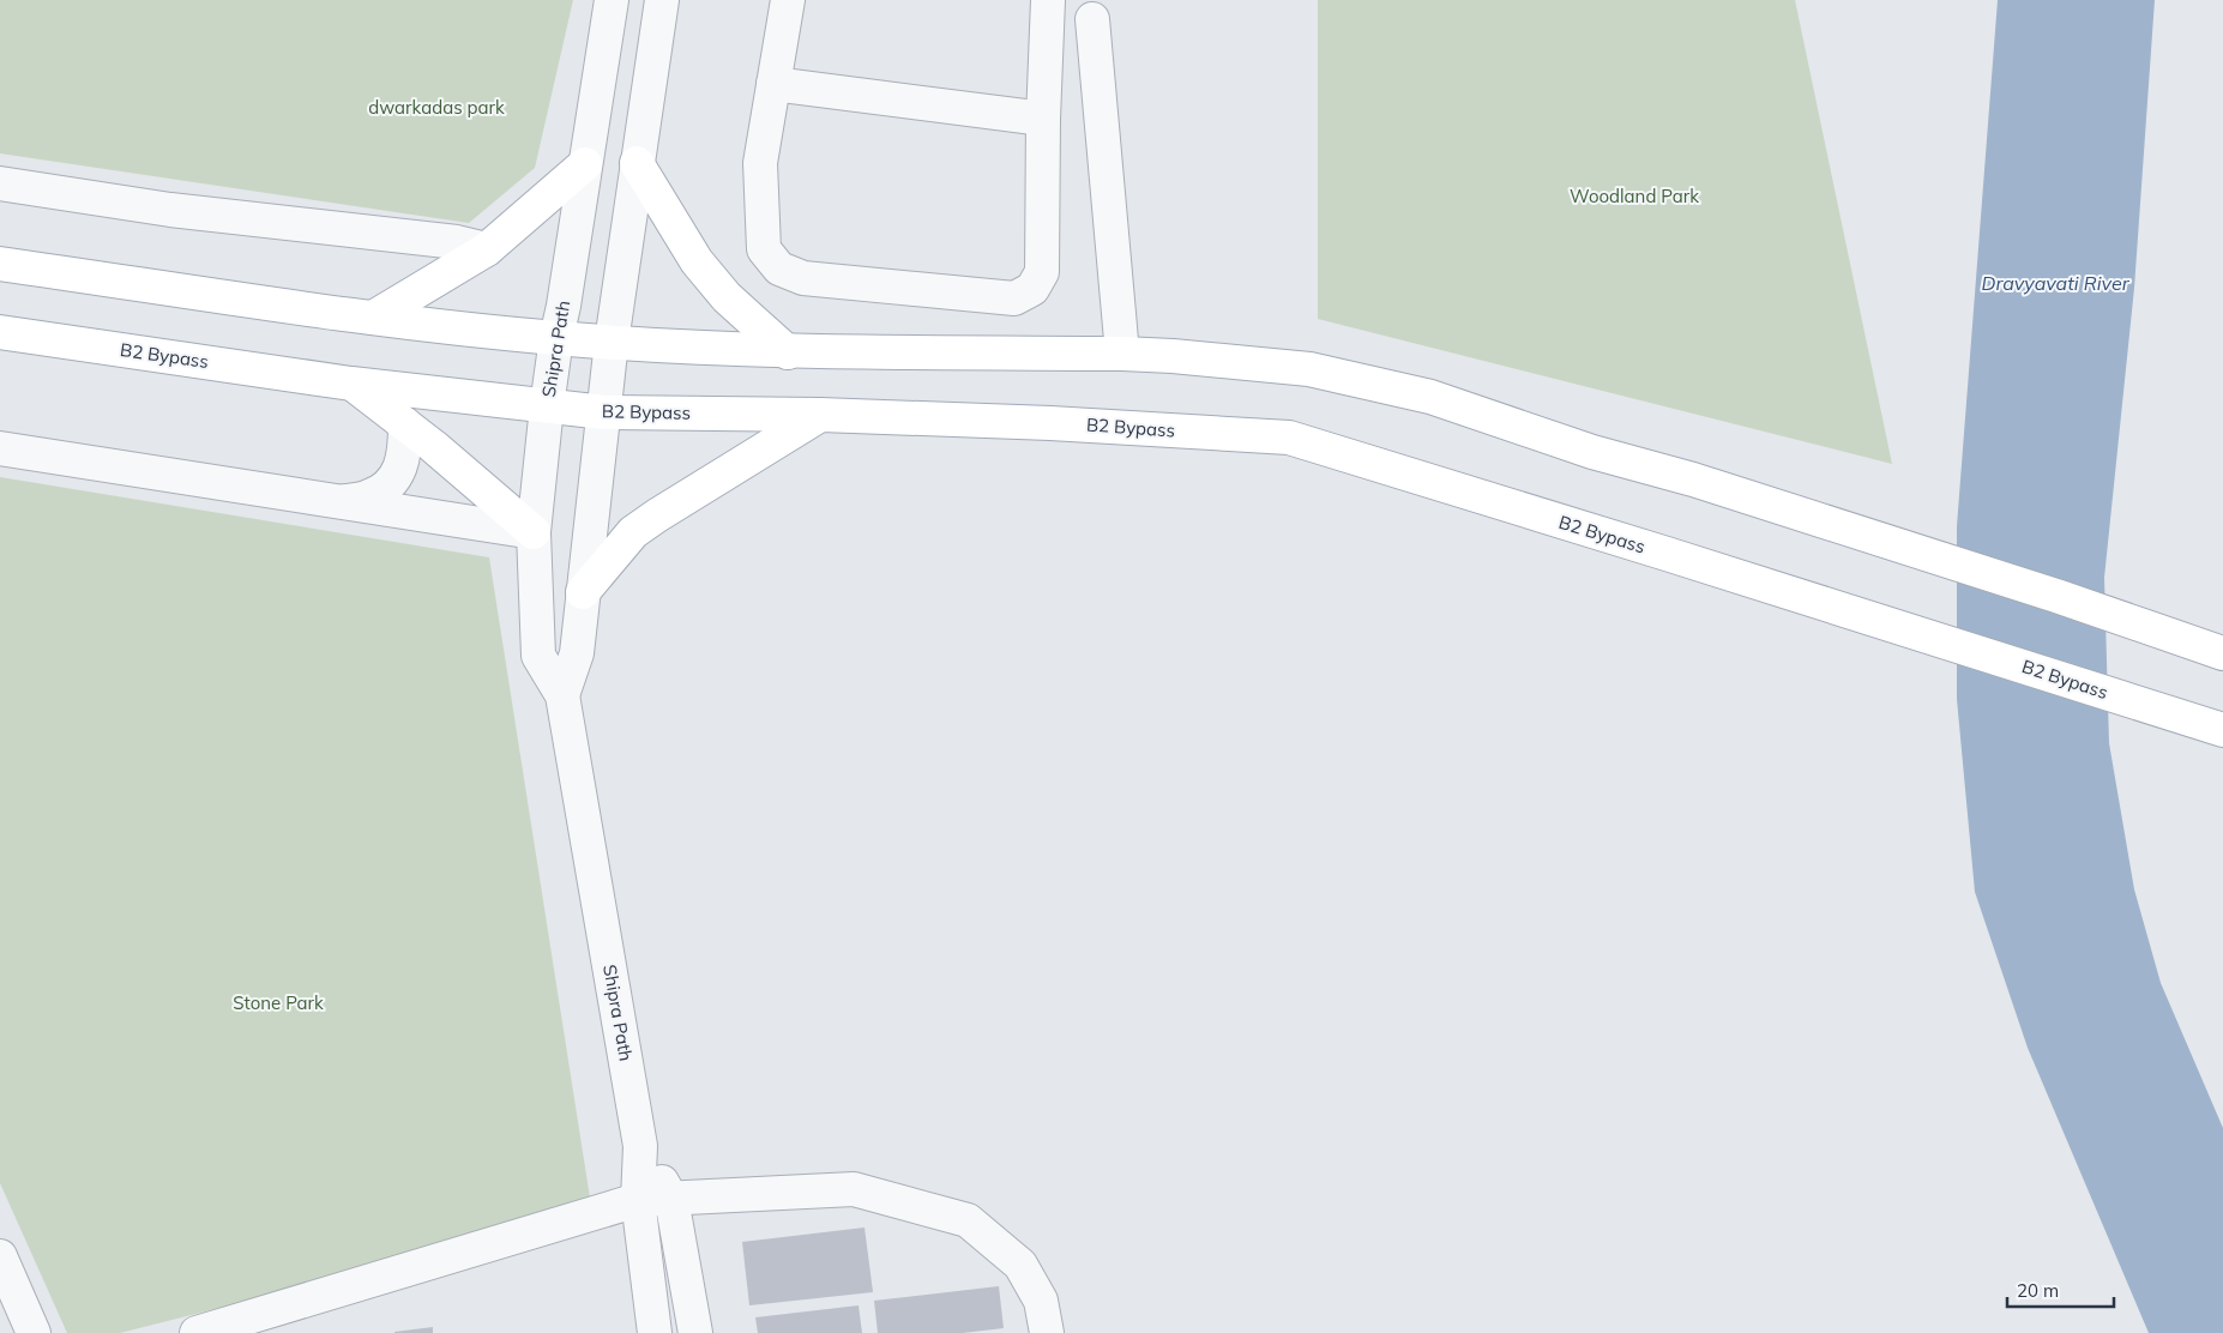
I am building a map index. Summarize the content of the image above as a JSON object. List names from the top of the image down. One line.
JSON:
{"streets":{"main road":["B2 Bypass"],"street":["Shipra Path"]},"crossings":[["Shipra Path","B2 Bypass"]],"water":["Dravyavati River"],"parks":["dwarkadas park","Woodland Park","Stone Park"],"scale_bar":"20 m"}
